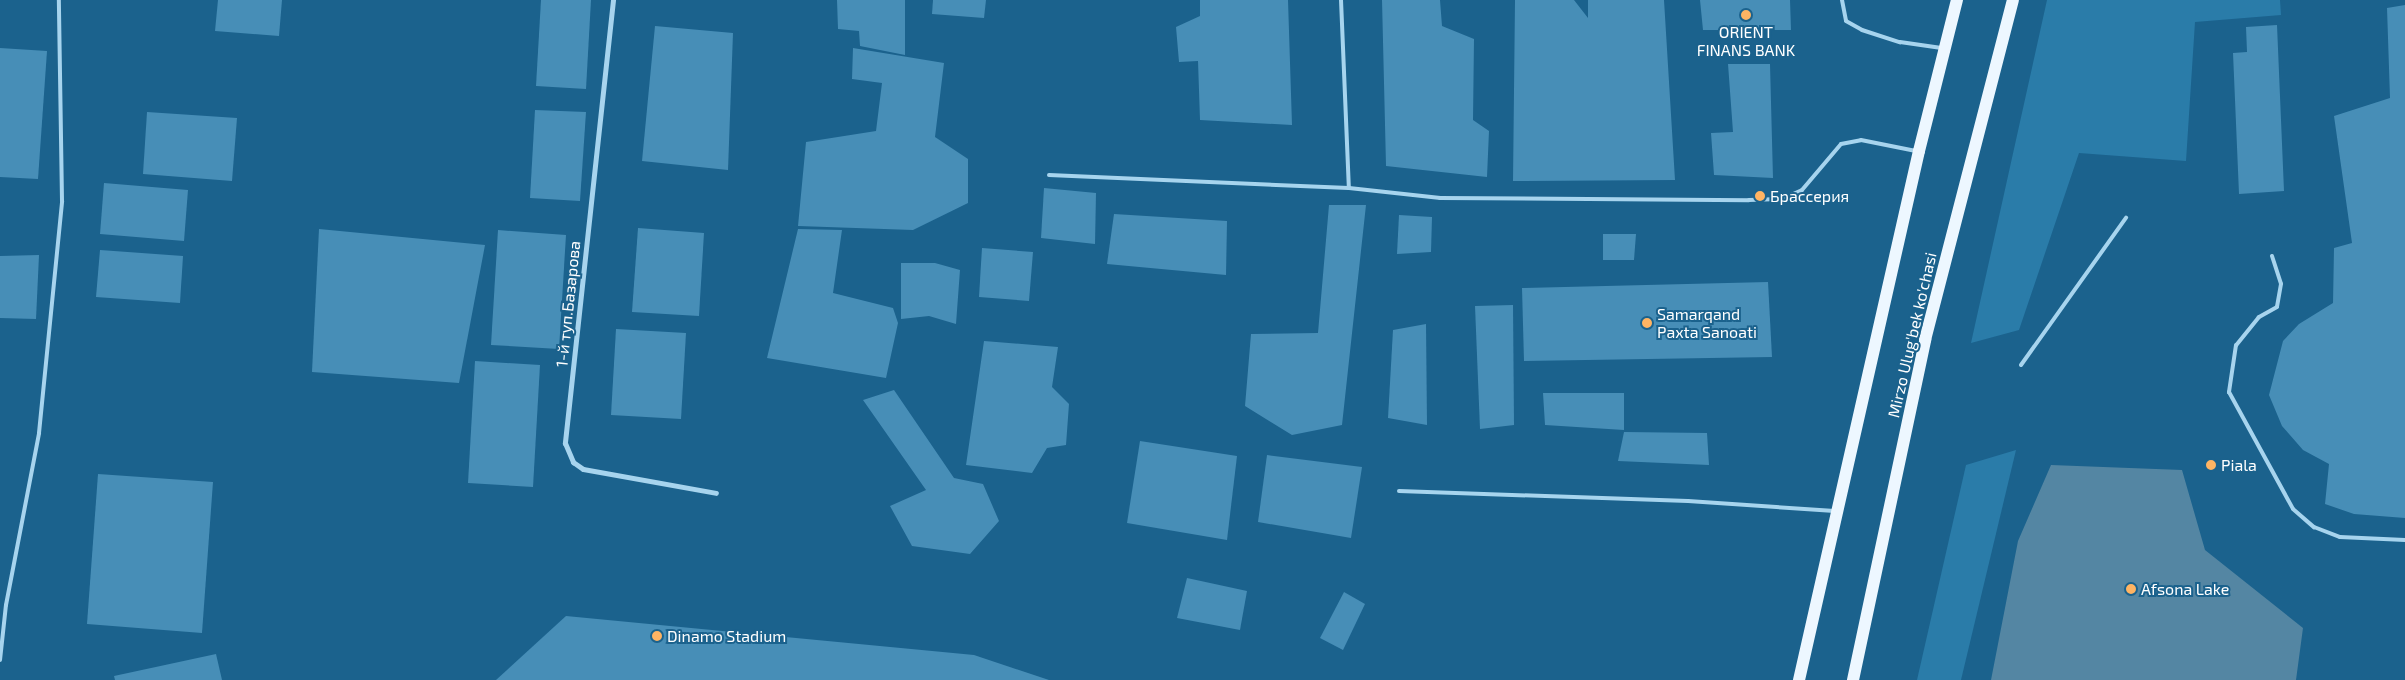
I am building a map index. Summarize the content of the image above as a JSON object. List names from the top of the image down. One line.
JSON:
{"streets":{"main road":["Mirzo Ulug'bek ko'chasi"],"street":["1-й туп.Базарова"]},"places":["ORIENT FINANS BANK","Брассерия","Samarqand Paxta Sanoati","Piala","Afsona Lake","Dinamo Stadium"]}
